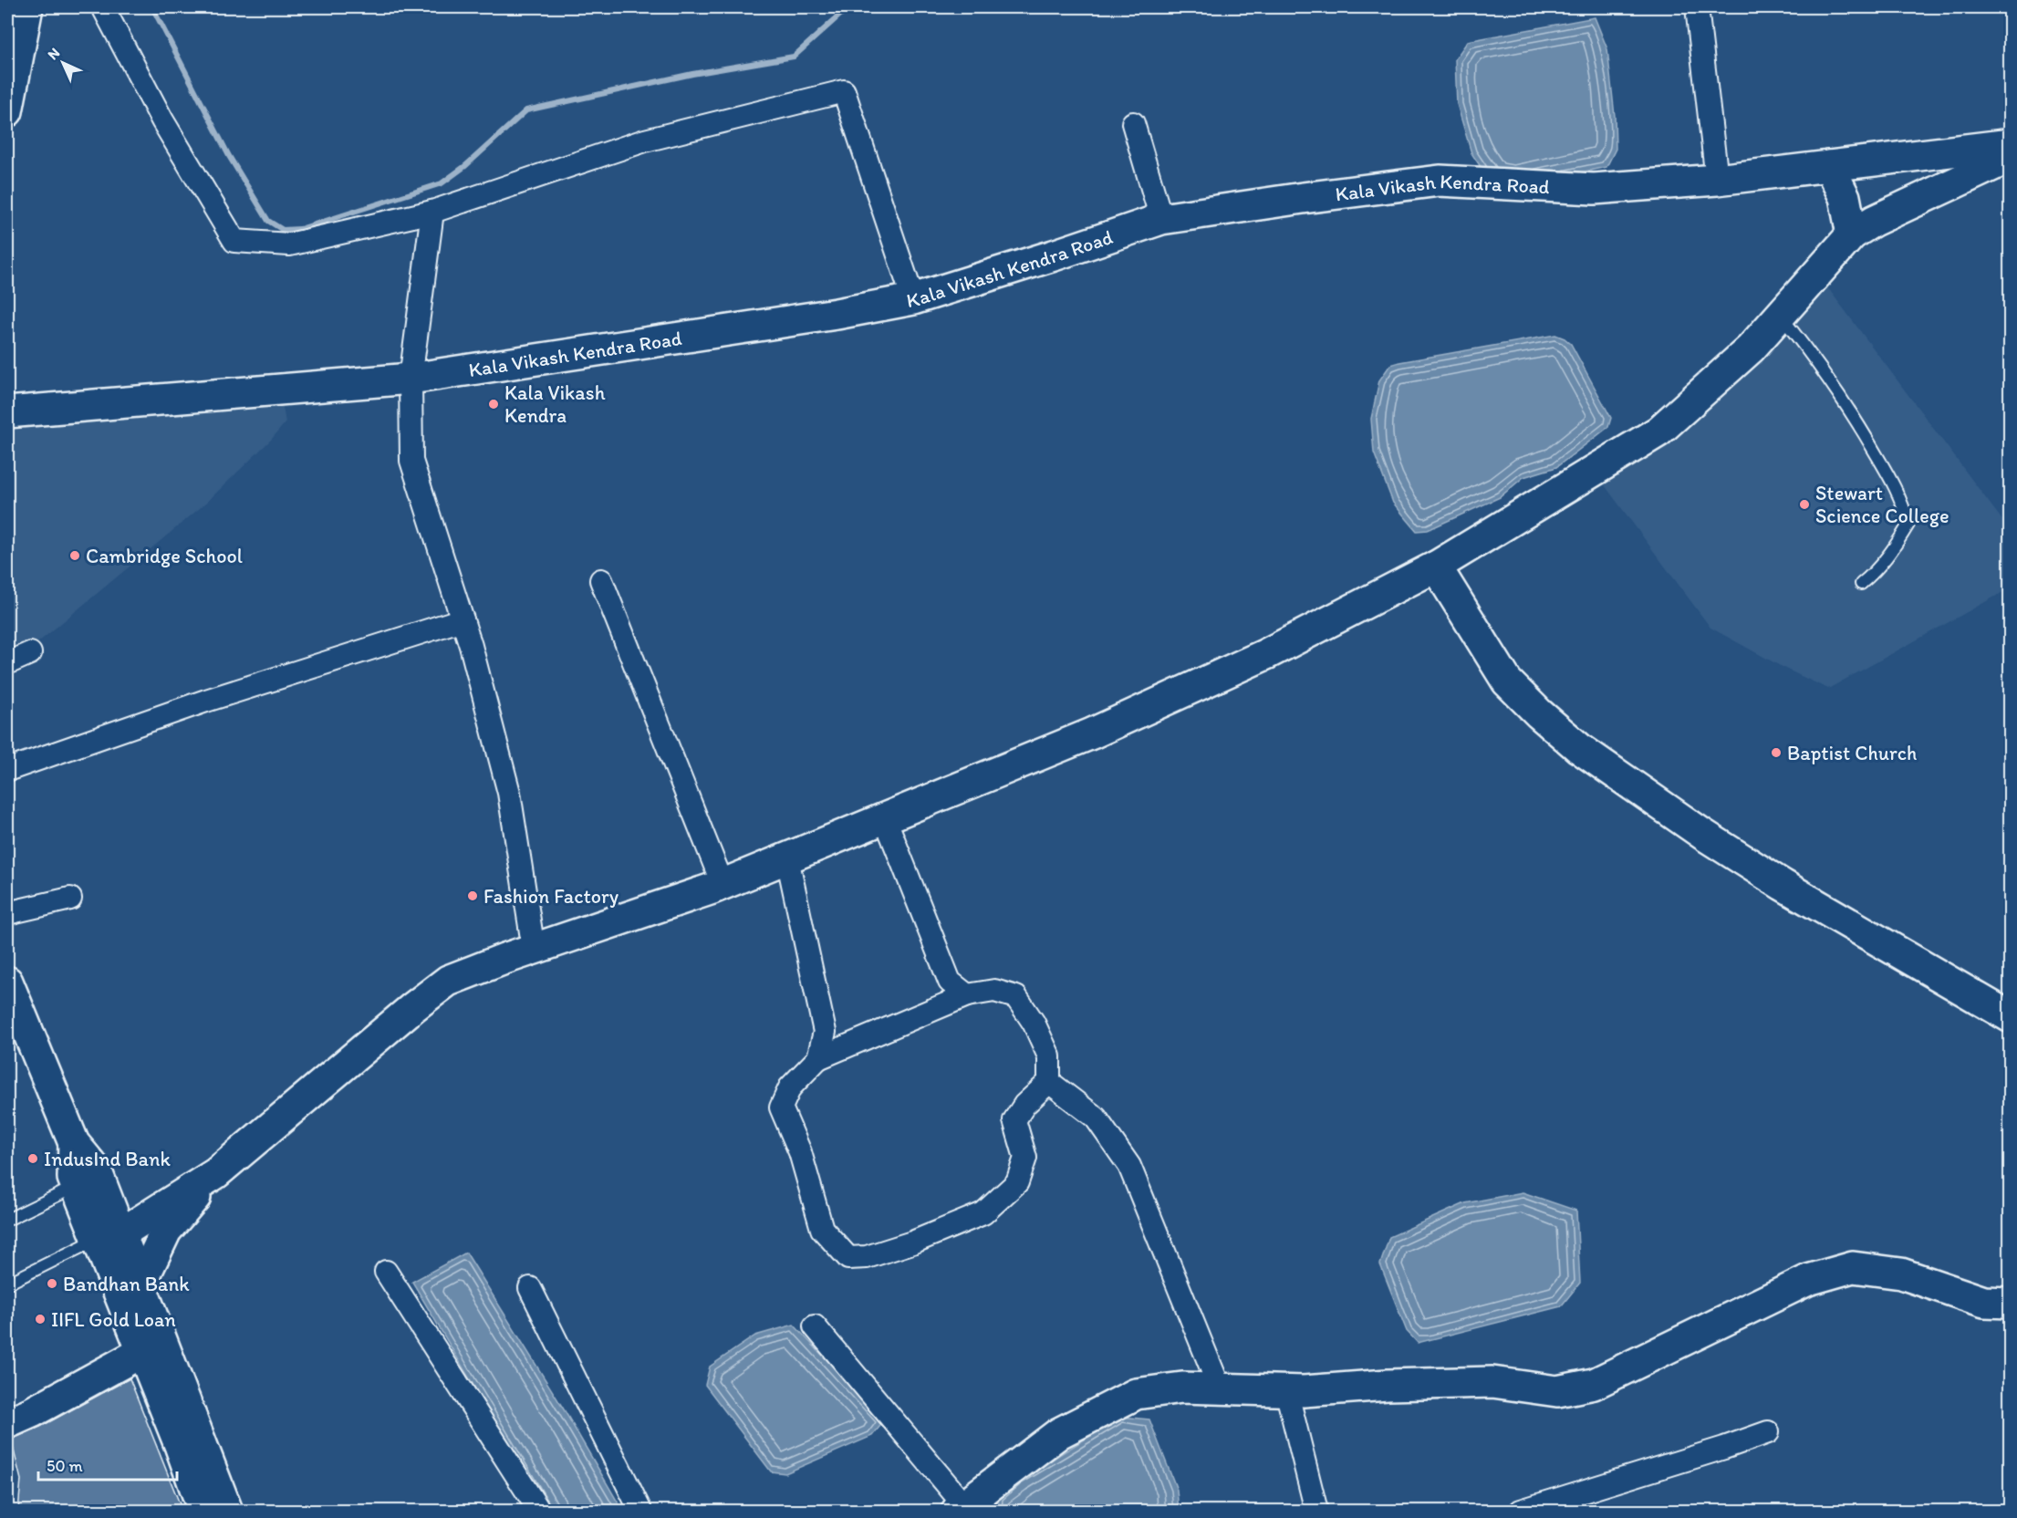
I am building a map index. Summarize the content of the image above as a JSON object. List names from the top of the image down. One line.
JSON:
{"streets":{"street":["Kala Vikash Kendra Road"]},"places":["Kala Vikash Kendra","Stewart Science College","Cambridge School","Baptist Church","Fashion Factory","IndusInd Bank","Bandhan Bank","IIFL Gold Loan"],"scale_bar":"50 m","north":"top left"}
